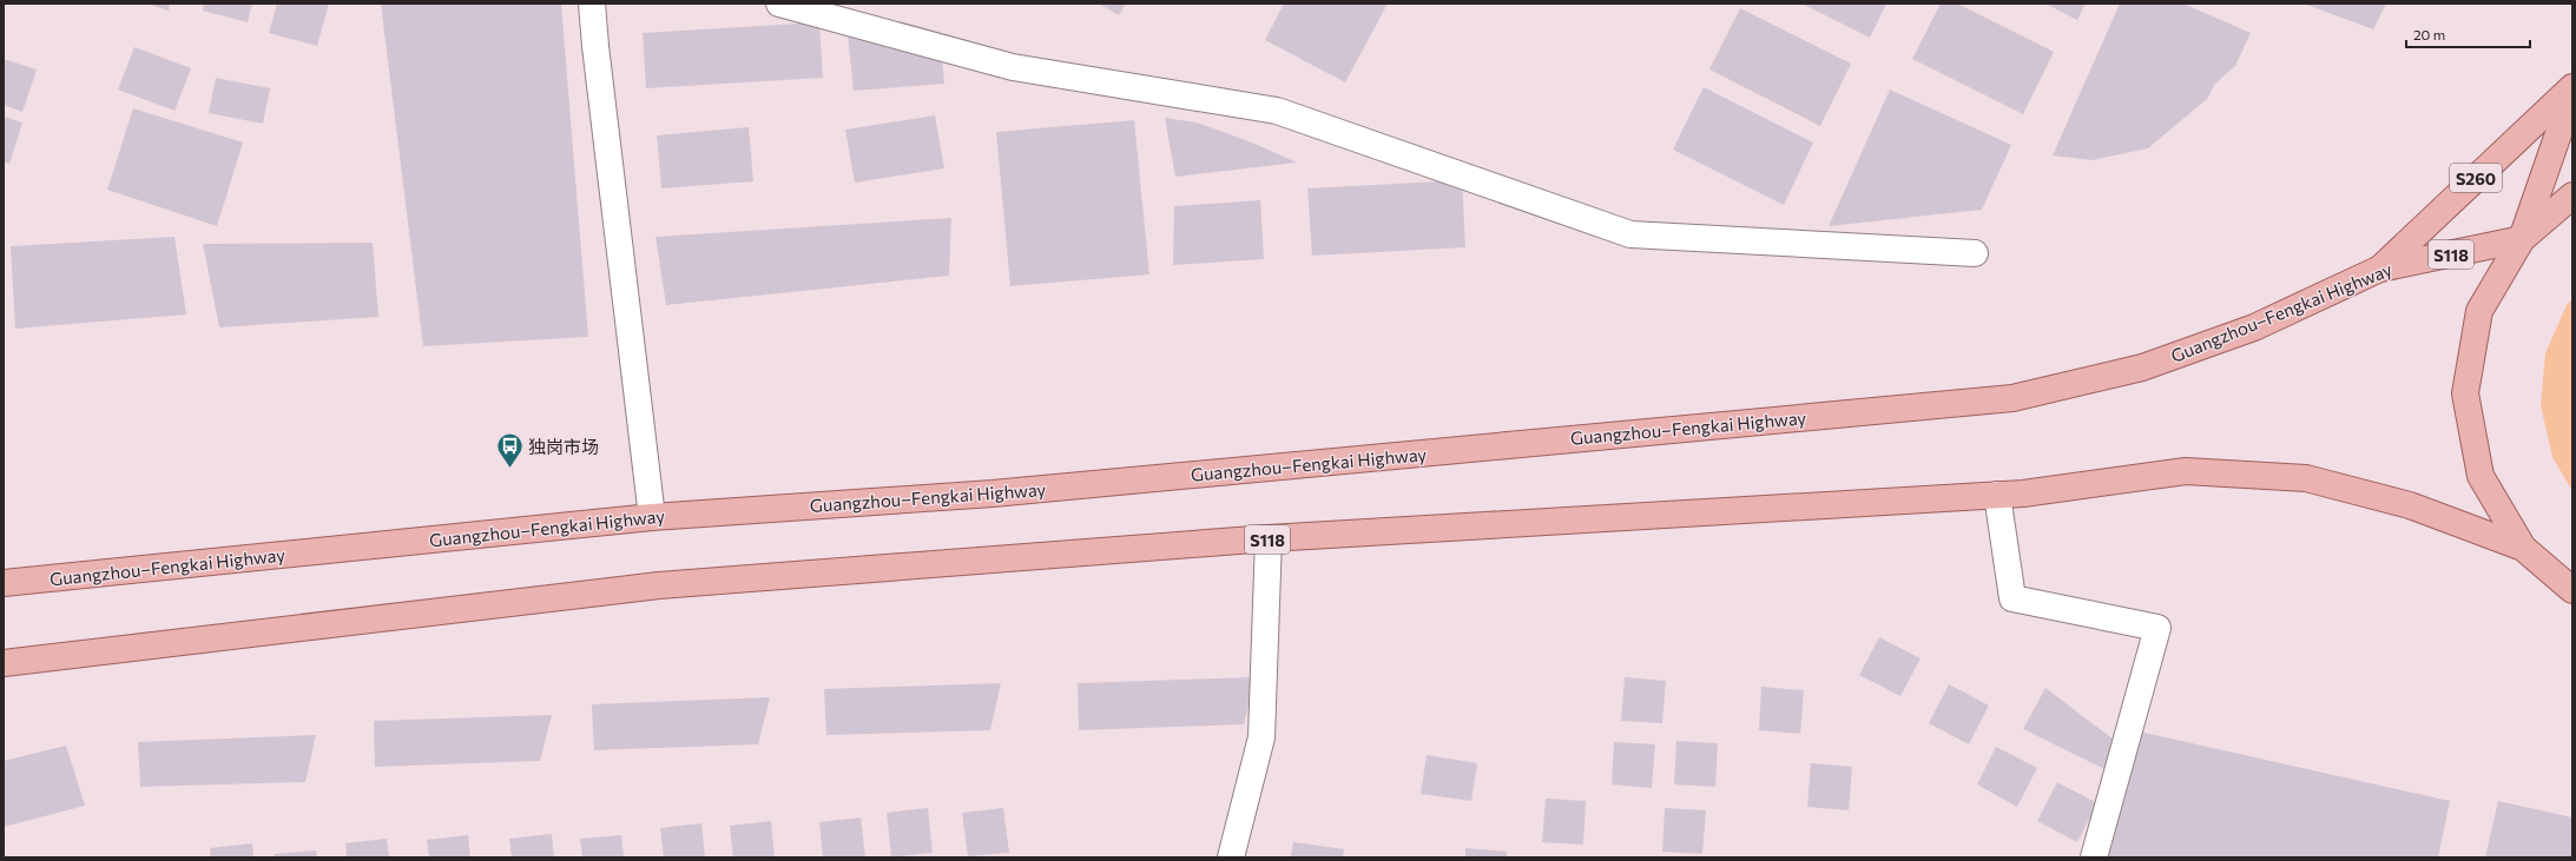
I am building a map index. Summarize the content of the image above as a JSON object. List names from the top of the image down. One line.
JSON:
{"streets":{"main road":["S260","S118","Guangzhou–Fengkai Highway"]},"crossings":[["S260","Guangzhou–Fengkai Highway"]],"places":{"bus stop":["独岗市场"]},"scale_bar":"20 m"}
